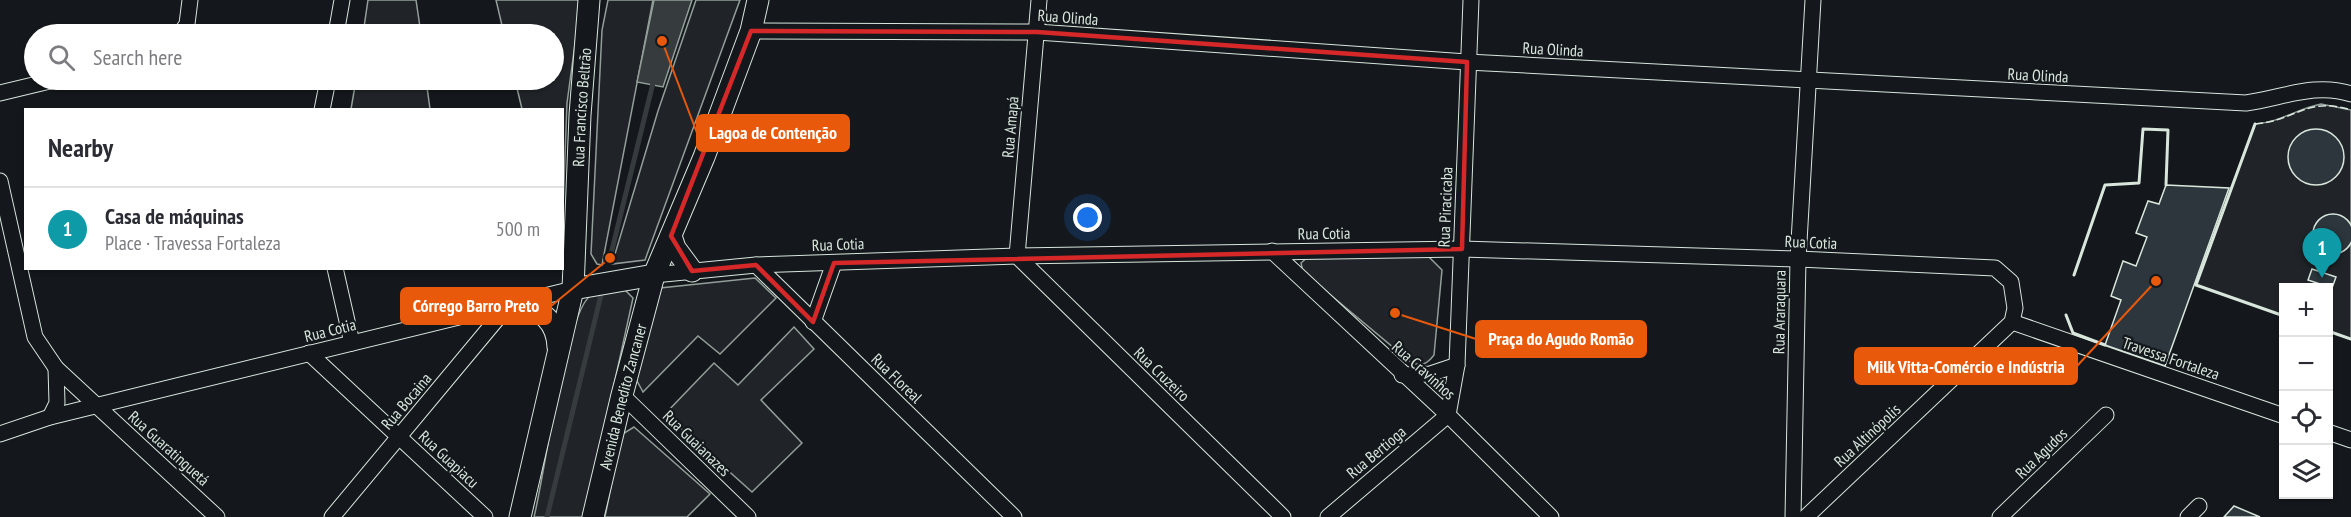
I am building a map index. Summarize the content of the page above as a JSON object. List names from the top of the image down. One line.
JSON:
{"streets":{"main road":["Rua Francisco Beltrão","Avenida Benedito Zancaner"],"street":["Rua Olinda","Rua Amapá","Rua Piracicaba","Rua Cotia","Rua Araraquara","Travessa Fortaleza","Rua Cravinhos","Rua Cruzeiro","Rua Floreal","Rua Bocaina","Rua Altinópolis","Rua Guaianazes","Rua Guaratinguetá","Rua Bertioga","Rua Agudos","Rua Guapiacu"]},"crossings":[["Rua Olinda","Rua Amapá"],["Rua Olinda","Rua Piracicaba"],["Rua Olinda","Rua Araraquara"],["Rua Olinda","Avenida Benedito Zancaner"],["Rua Francisco Beltrão","Rua Cotia"],["Rua Amapá","Rua Cotia"],["Rua Amapá","Rua Cruzeiro"],["Rua Piracicaba","Rua Cotia"],["Rua Piracicaba","Rua Cravinhos"],["Rua Piracicaba","Rua Bertioga"],["Rua Cotia","Rua Araraquara"],["Rua Cotia","Travessa Fortaleza"],["Rua Cotia","Rua Cravinhos"],["Rua Cotia","Rua Cruzeiro"],["Rua Cotia","Rua Floreal"],["Rua Cotia","Avenida Benedito Zancaner"],["Rua Cotia","Rua Bocaina"],["Rua Cotia","Rua Altinópolis"],["Rua Cotia","Rua Guaratinguetá"],["Rua Cotia","Rua Guapiacu"],["Travessa Fortaleza","Rua Altinópolis"],["Rua Cravinhos","Rua Bertioga"],["Avenida Benedito Zancaner","Rua Guaianazes"],["Rua Bocaina","Rua Guapiacu"]],"places":["Lagoa de Contenção","Córrego Barro Preto","Milk Vitta-Comércio e Indústria","Praça do Agudo Romão"],"page":{"search":"Search here","heading":"Nearby","list":[{"mark":"1","name":"Casa de máquinas","note":"Place · Travessa Fortaleza","value":"500 m"}],"pins":"1","map_buttons":["+","−"]}}
